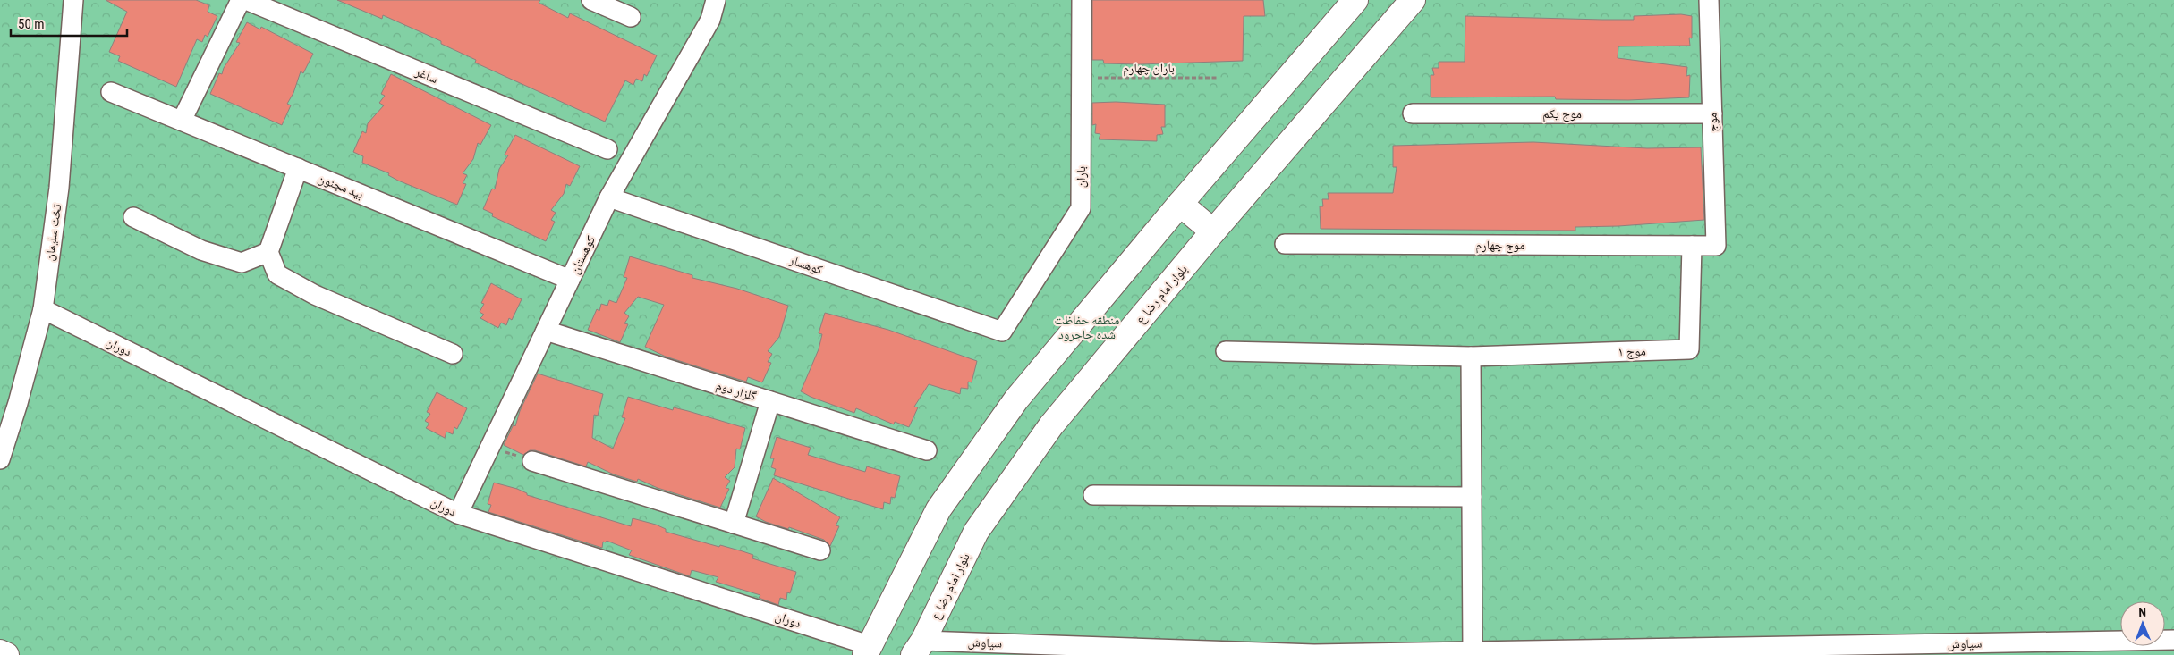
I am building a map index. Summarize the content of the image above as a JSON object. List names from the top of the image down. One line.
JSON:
{"streets":{"main road":["بلوار امام رضا ع"],"street":["ساغر","موج یکم","موج","باران","بید مجنون","تخت سلیمان","موج چهارم","کوهستان","کوهسار","دوران","موج ۱","گلزار دوم","سیاوش"],"path":["باران چهارم"]},"crossings":[["باران چهارم","باران"],["موج یکم","موج"],["موج","موج چهارم"],["باران","کوهسار"],["بید مجنون","کوهستان"],["تخت سلیمان","دوران"],["موج چهارم","موج ۱"],["کوهستان","کوهسار"],["کوهستان","دوران"],["کوهستان","گلزار دوم"],["بلوار امام رضا ع","سیاوش"]],"parks":["منطقه حفاظت شده جاجرود"],"scale_bar":"50 m","north":"top"}
